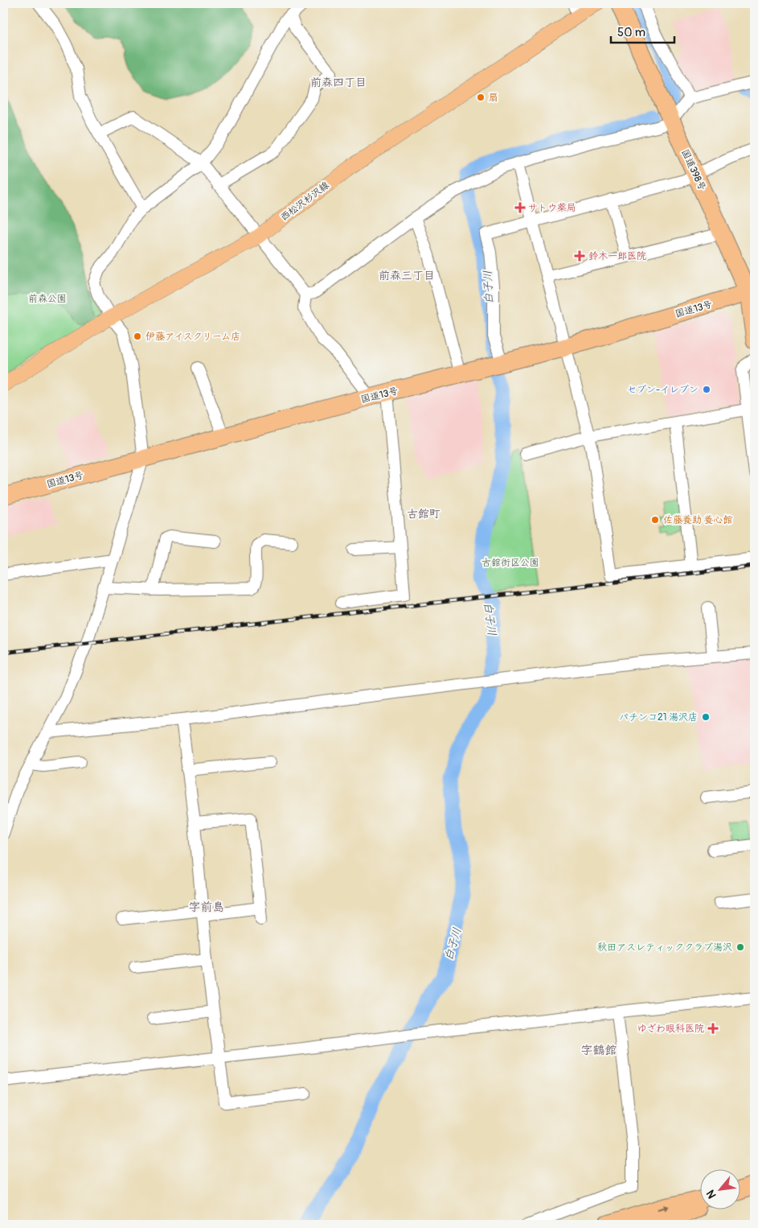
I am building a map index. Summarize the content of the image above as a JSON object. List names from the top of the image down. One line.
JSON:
{"streets":{"highway":["国道398号","国道13号"],"main road":["西松沢杉沢線"]},"crossings":[["国道398号","国道13号"]],"districts":["前森四丁目","前森三丁目","古館町","字前島","字鶴館"],"water":["白子川"],"parks":["前森公園","古舘街区公園"],"places":{"other":["扇","伊藤アイスクリーム店","セブン-イレブン","佐藤養助 養心館","パチンコ21 湯沢店","秋田アスレティッククラブ湯沢"],"health":["サトウ薬局","鈴木一郎医院","ゆざわ眼科医院"]},"scale_bar":"50 m","north":"bottom left"}
